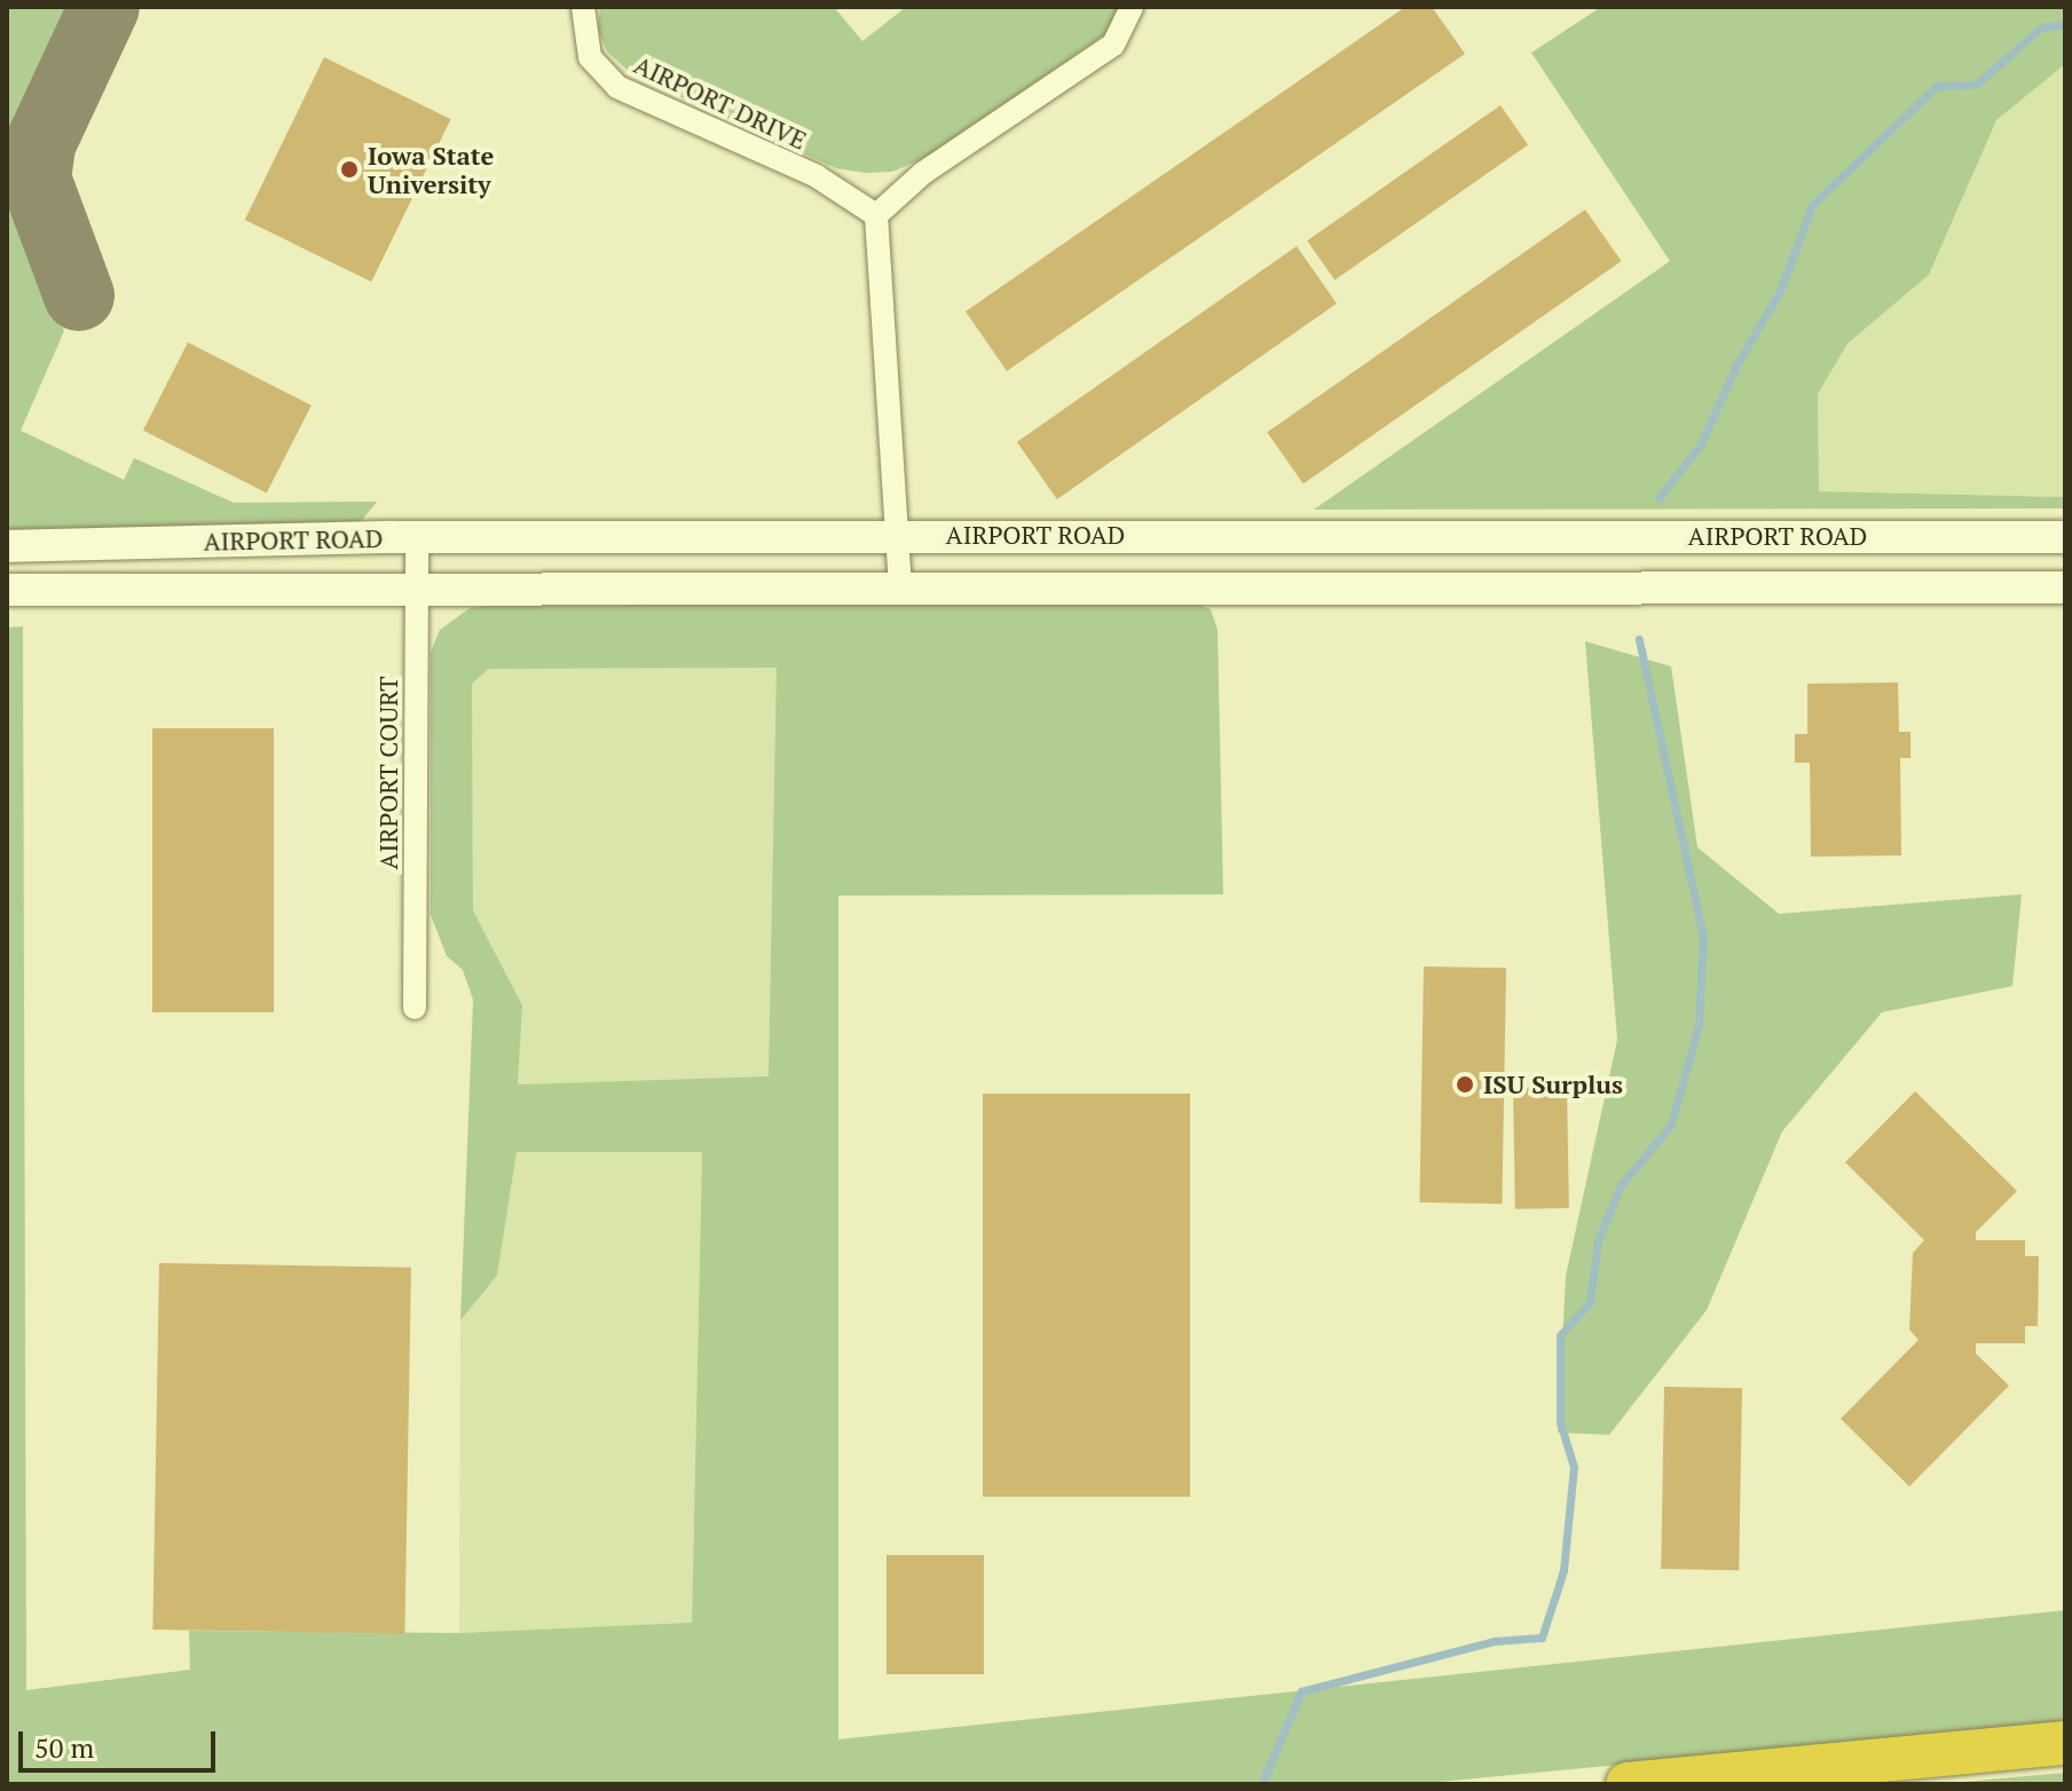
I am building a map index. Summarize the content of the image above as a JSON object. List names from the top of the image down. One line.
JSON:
{"streets":{"main road":["AIRPORT ROAD"],"street":["AIRPORT DRIVE","AIRPORT COURT"]},"crossings":[["AIRPORT ROAD","AIRPORT COURT"]],"places":["Iowa State University","ISU Surplus"],"scale_bar":"50 m"}
